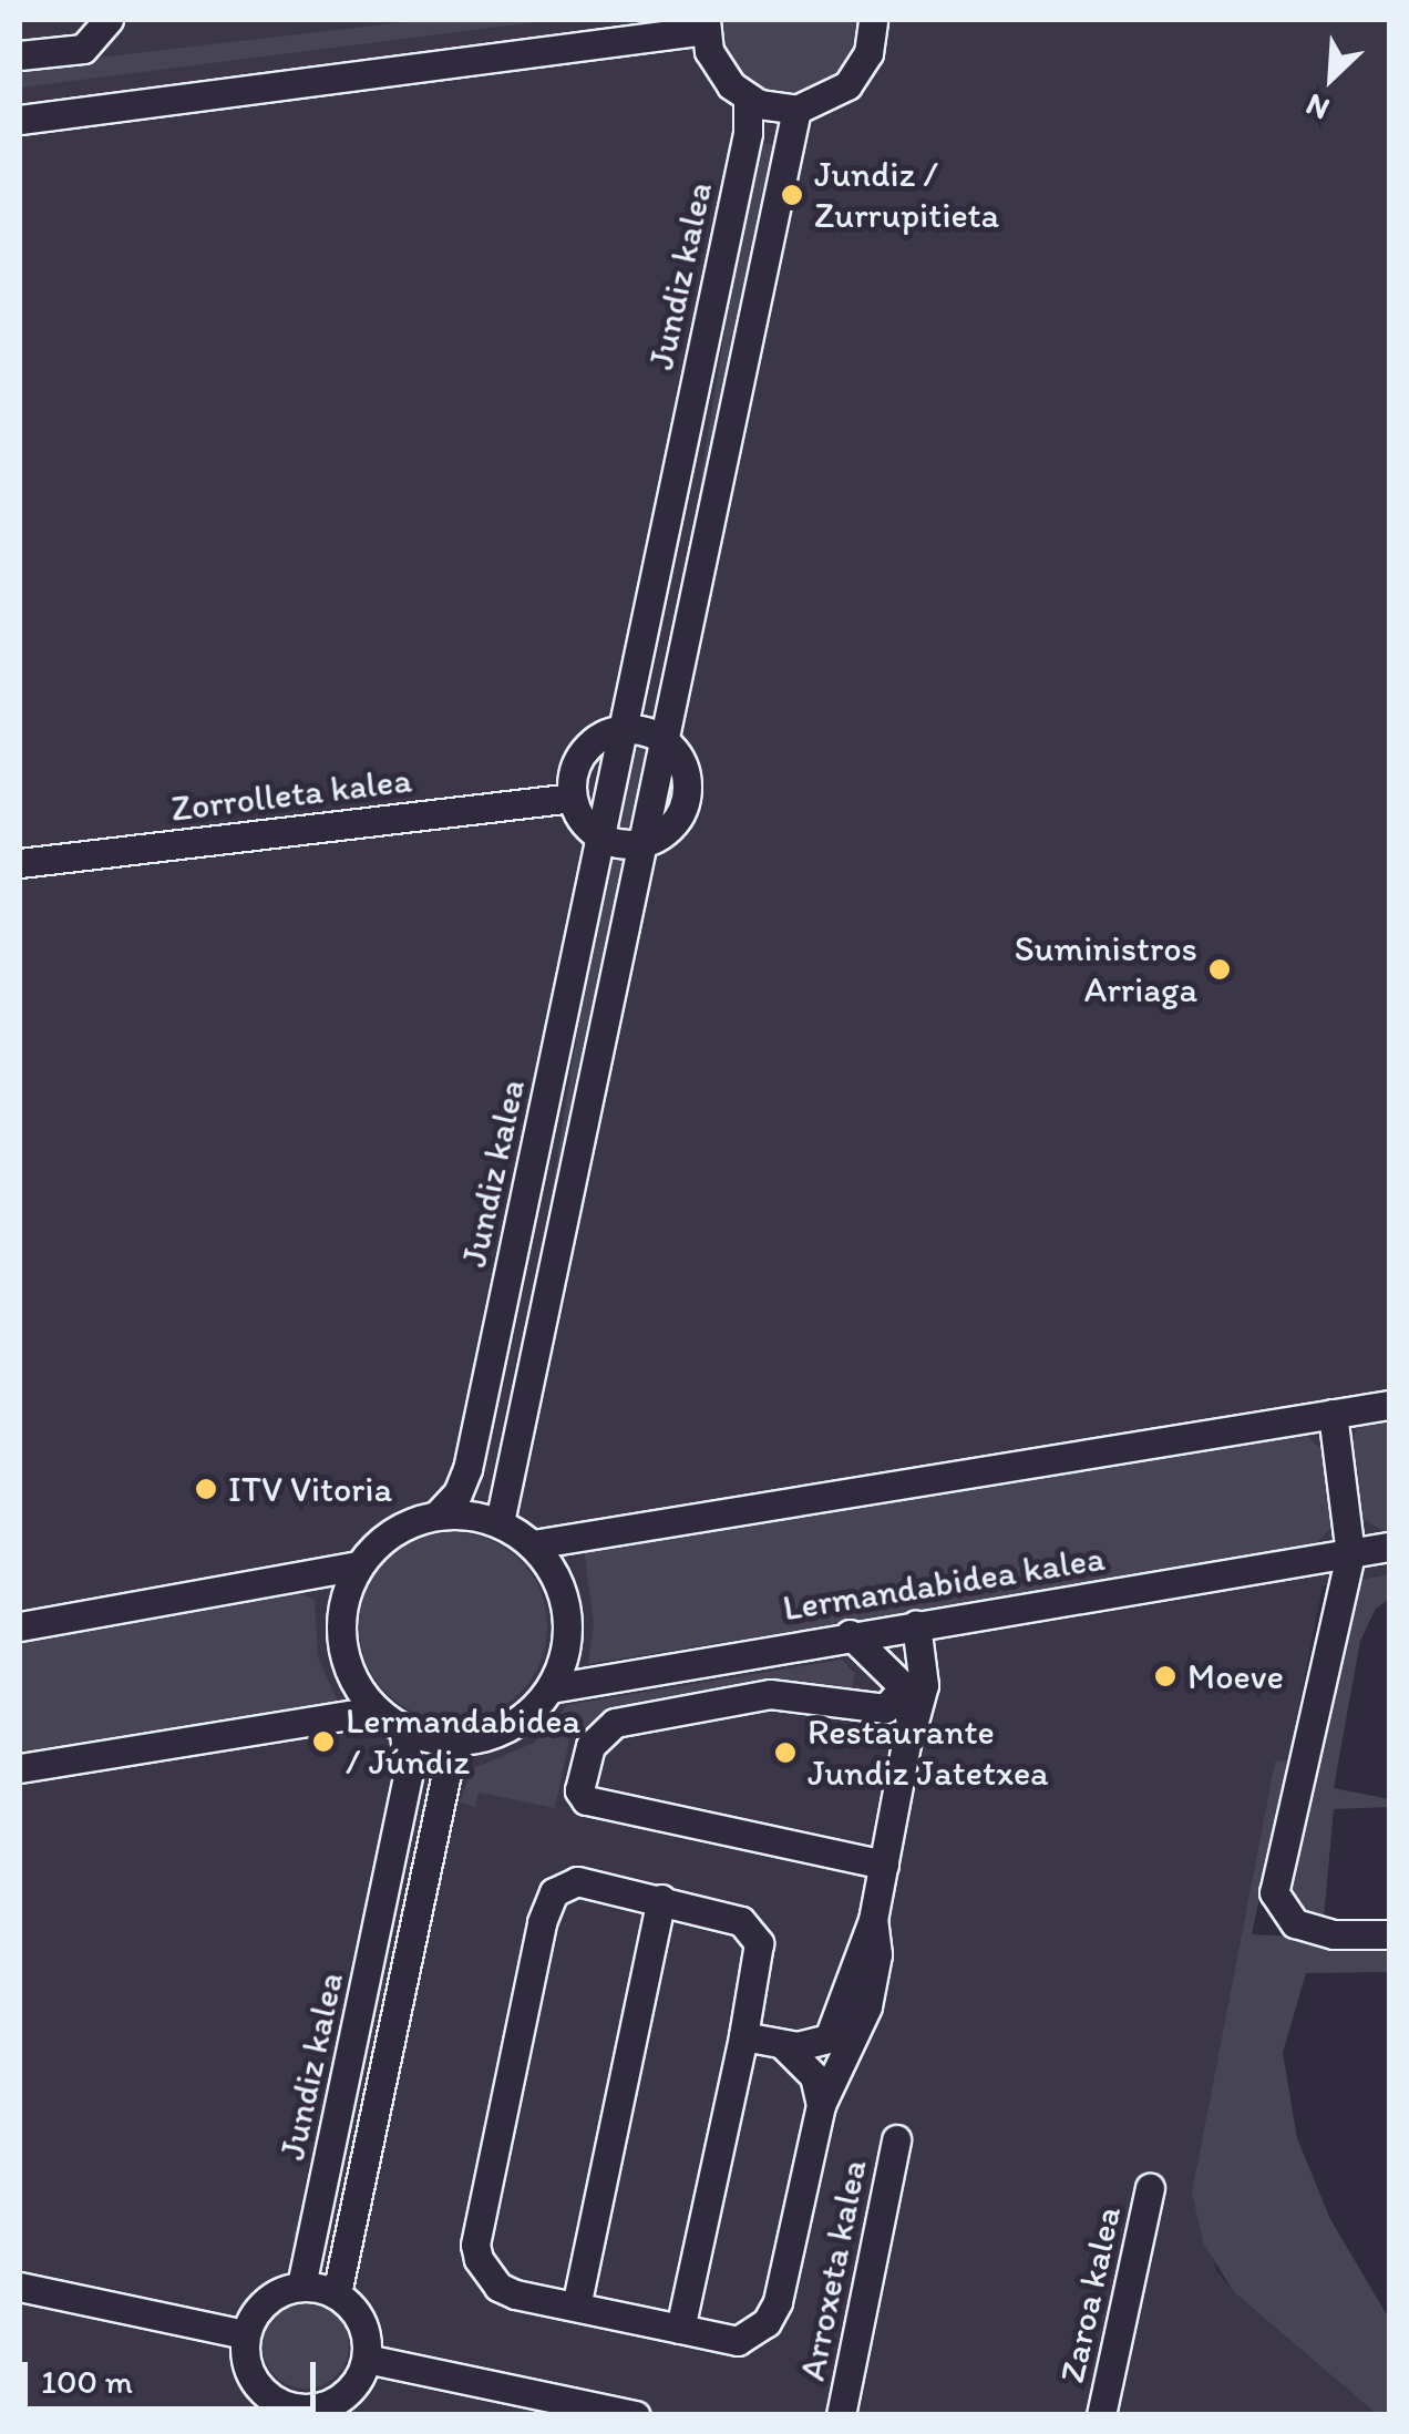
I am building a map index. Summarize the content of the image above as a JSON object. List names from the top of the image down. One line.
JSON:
{"streets":{"street":["Jundiz kalea","Zorrolleta kalea","Lermandabidea kalea","Arroxeta kalea","Zaroa kalea"]},"crossings":[["Jundiz kalea","Lermandabidea kalea"]],"places":["Jundiz / Zurrupitieta","Suministros Arriaga","ITV Vitoria","Moeve","Lermandabidea / Júndiz","Restaurante Jundiz Jatetxea"],"scale_bar":"100 m","north":"bottom left"}
